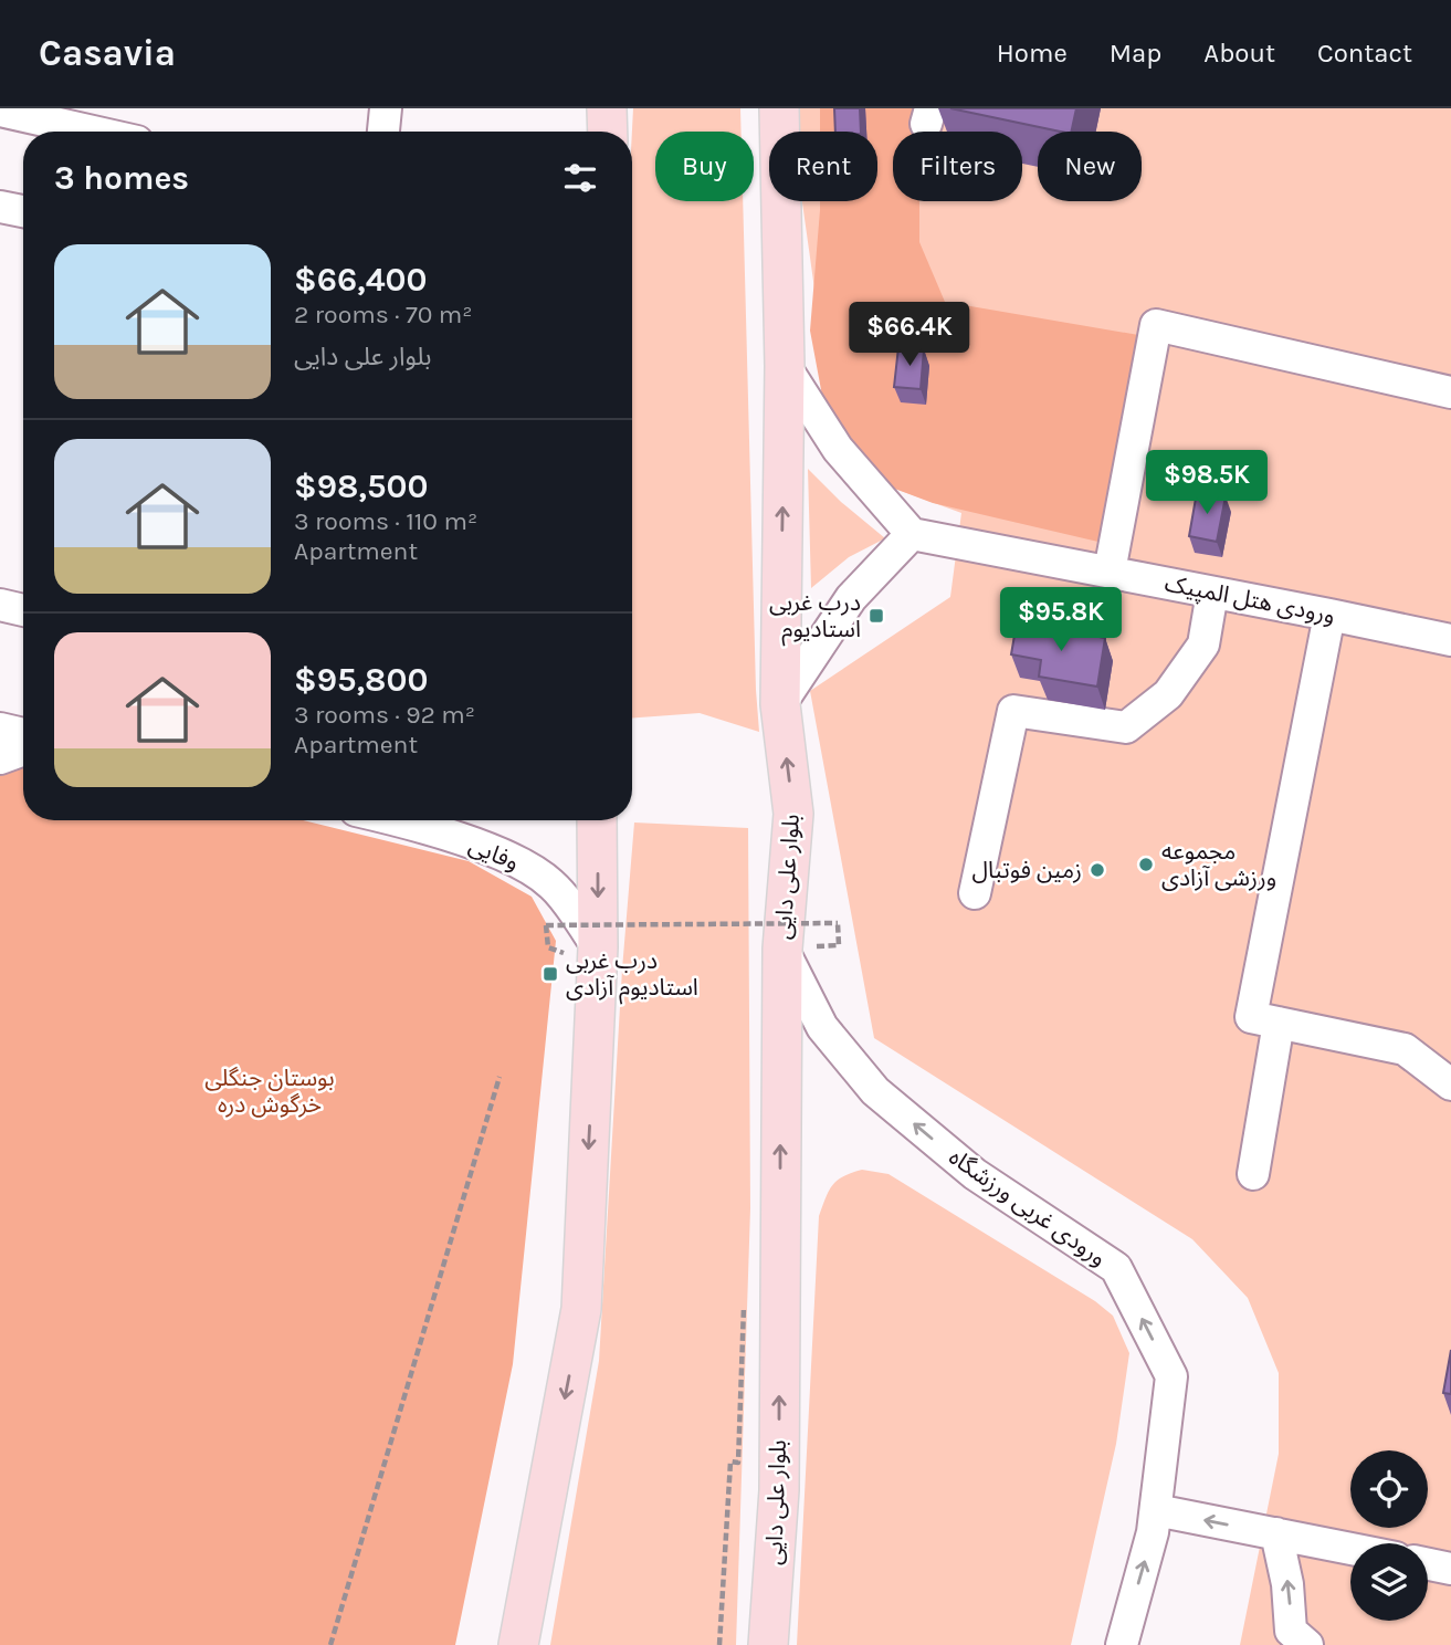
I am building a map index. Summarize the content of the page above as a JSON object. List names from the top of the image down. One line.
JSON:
{"streets":{"main road":["بلوار علی دایی"],"street":["ورودی هتل المپیک","وفایی","ورودی غربی ورزشگاه"]},"crossings":[["بلوار علی دایی","ورودی غربی ورزشگاه"]],"one_way":["ورودی غربی ورزشگاه"],"parks":["بوستان جنگلی خرگوش دره"],"places":{"transit":["درب غربی استادیوم","درب غربی استادیوم آزادی"],"other":["مجموعه ورزشی آزادی","زمین فوتبال"]},"page":{"header":"Casavia","nav":["Home","Map","About","Contact"],"chip":["Buy","Rent","Filters","New"],"heading":"3 homes","list":[{"name":"$66,400","note":"2 rooms · 70 m² · بلوار علی دایی"},{"name":"$98,500","note":"3 rooms · 110 m² · Apartment"},{"name":"$95,800","note":"3 rooms · 92 m² · Apartment"}],"price":["$66.4K","$98.5K","$95.8K"]}}
